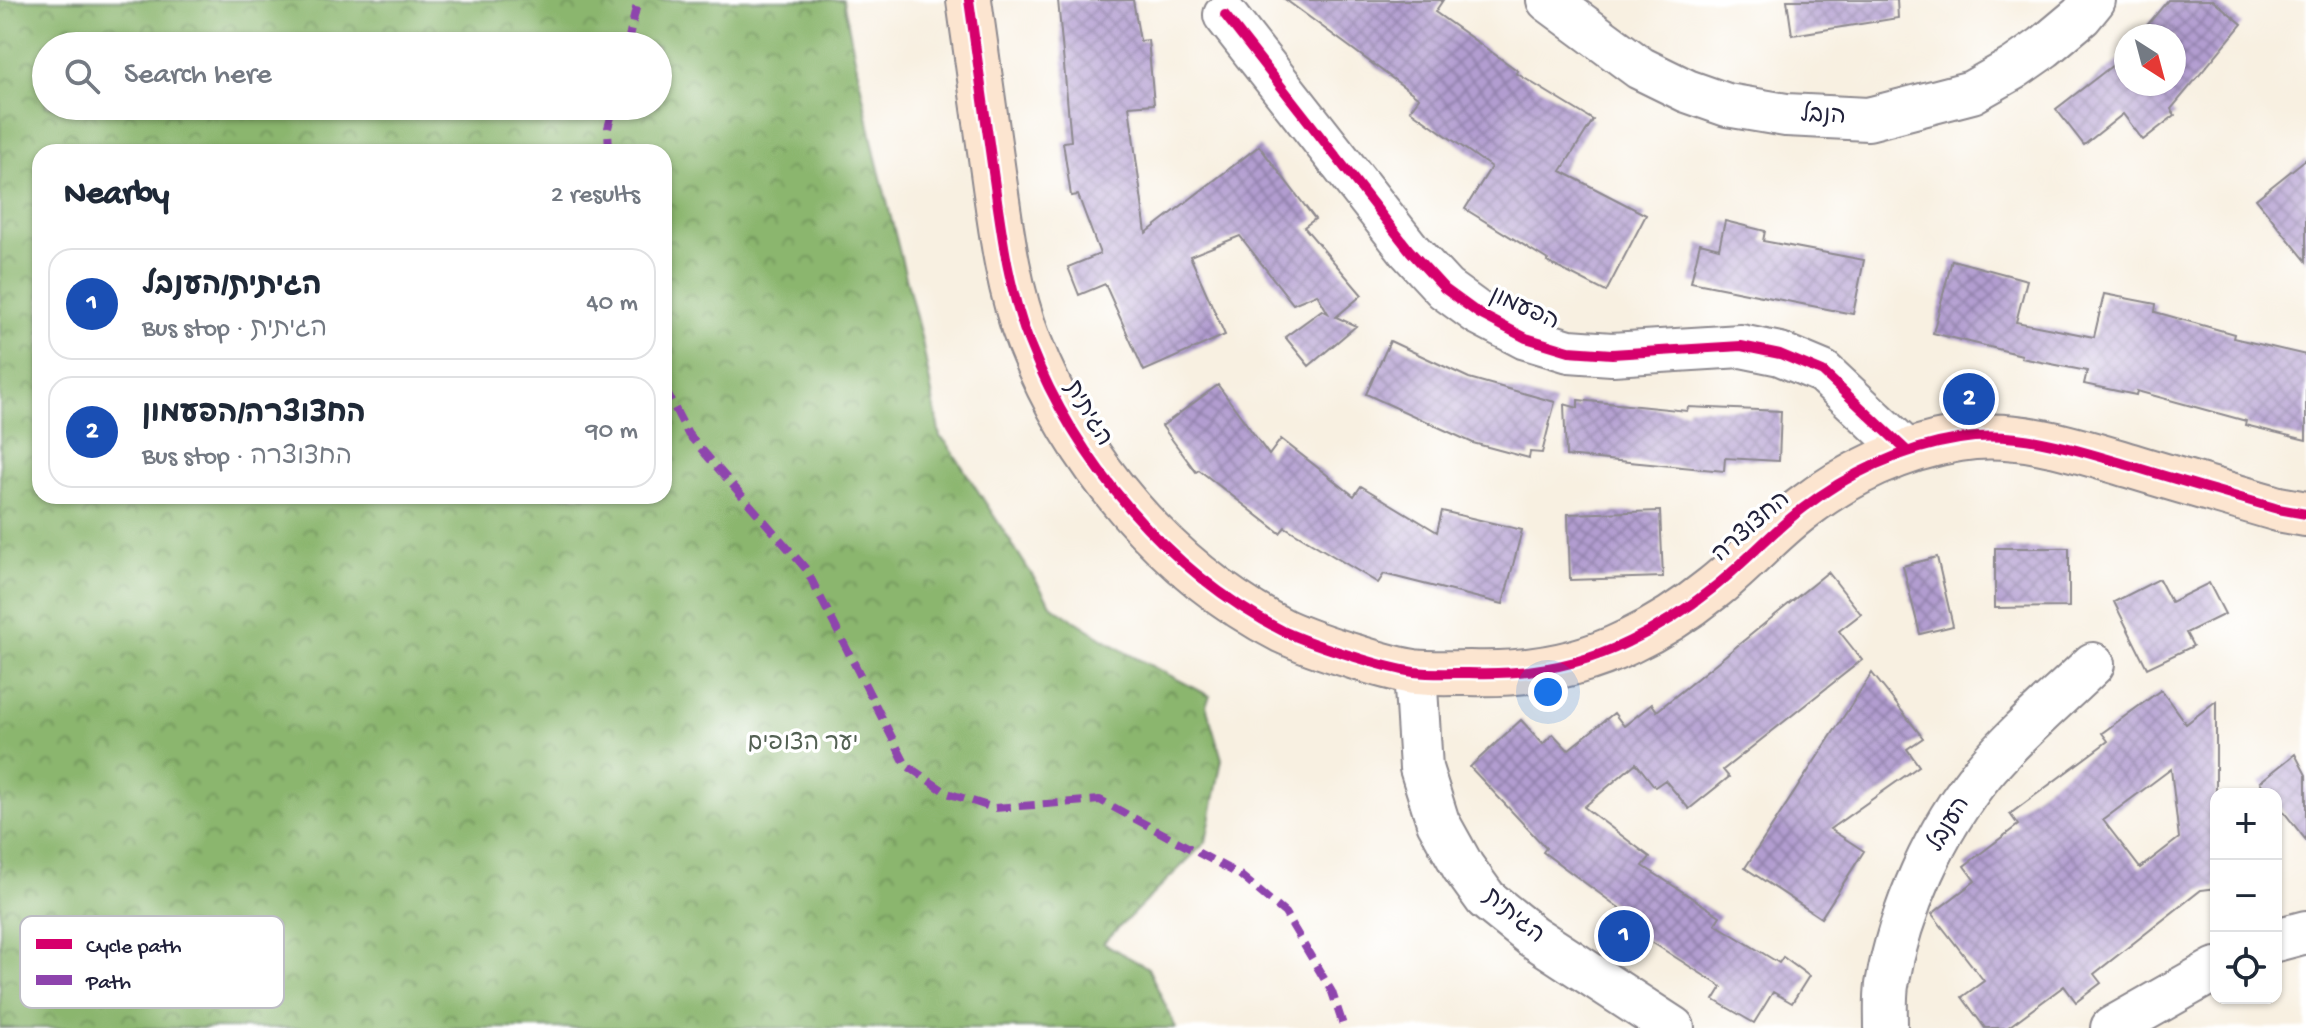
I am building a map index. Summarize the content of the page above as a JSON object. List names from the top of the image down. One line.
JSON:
{"streets":{"street":["הנבל","הפעמון","הגיתית","החצוצרה","הענבל"]},"crossings":[["הפעמון","החצוצרה"],["הגיתית","החצוצרה"]],"parks":["יער הצופים"],"legend":["Cycle path","Path"],"north":"bottom right","page":{"search":"Search here","heading":["Nearby","2 results"],"list":[{"mark":"1","name":"הגיתית/הענבל","note":"Bus stop · הגיתית","value":"40 m"},{"mark":"2","name":"החצוצרה/הפעמון","note":"Bus stop · החצוצרה","value":"90 m"}],"pins":["2","1"],"map_buttons":["+","−"]}}
